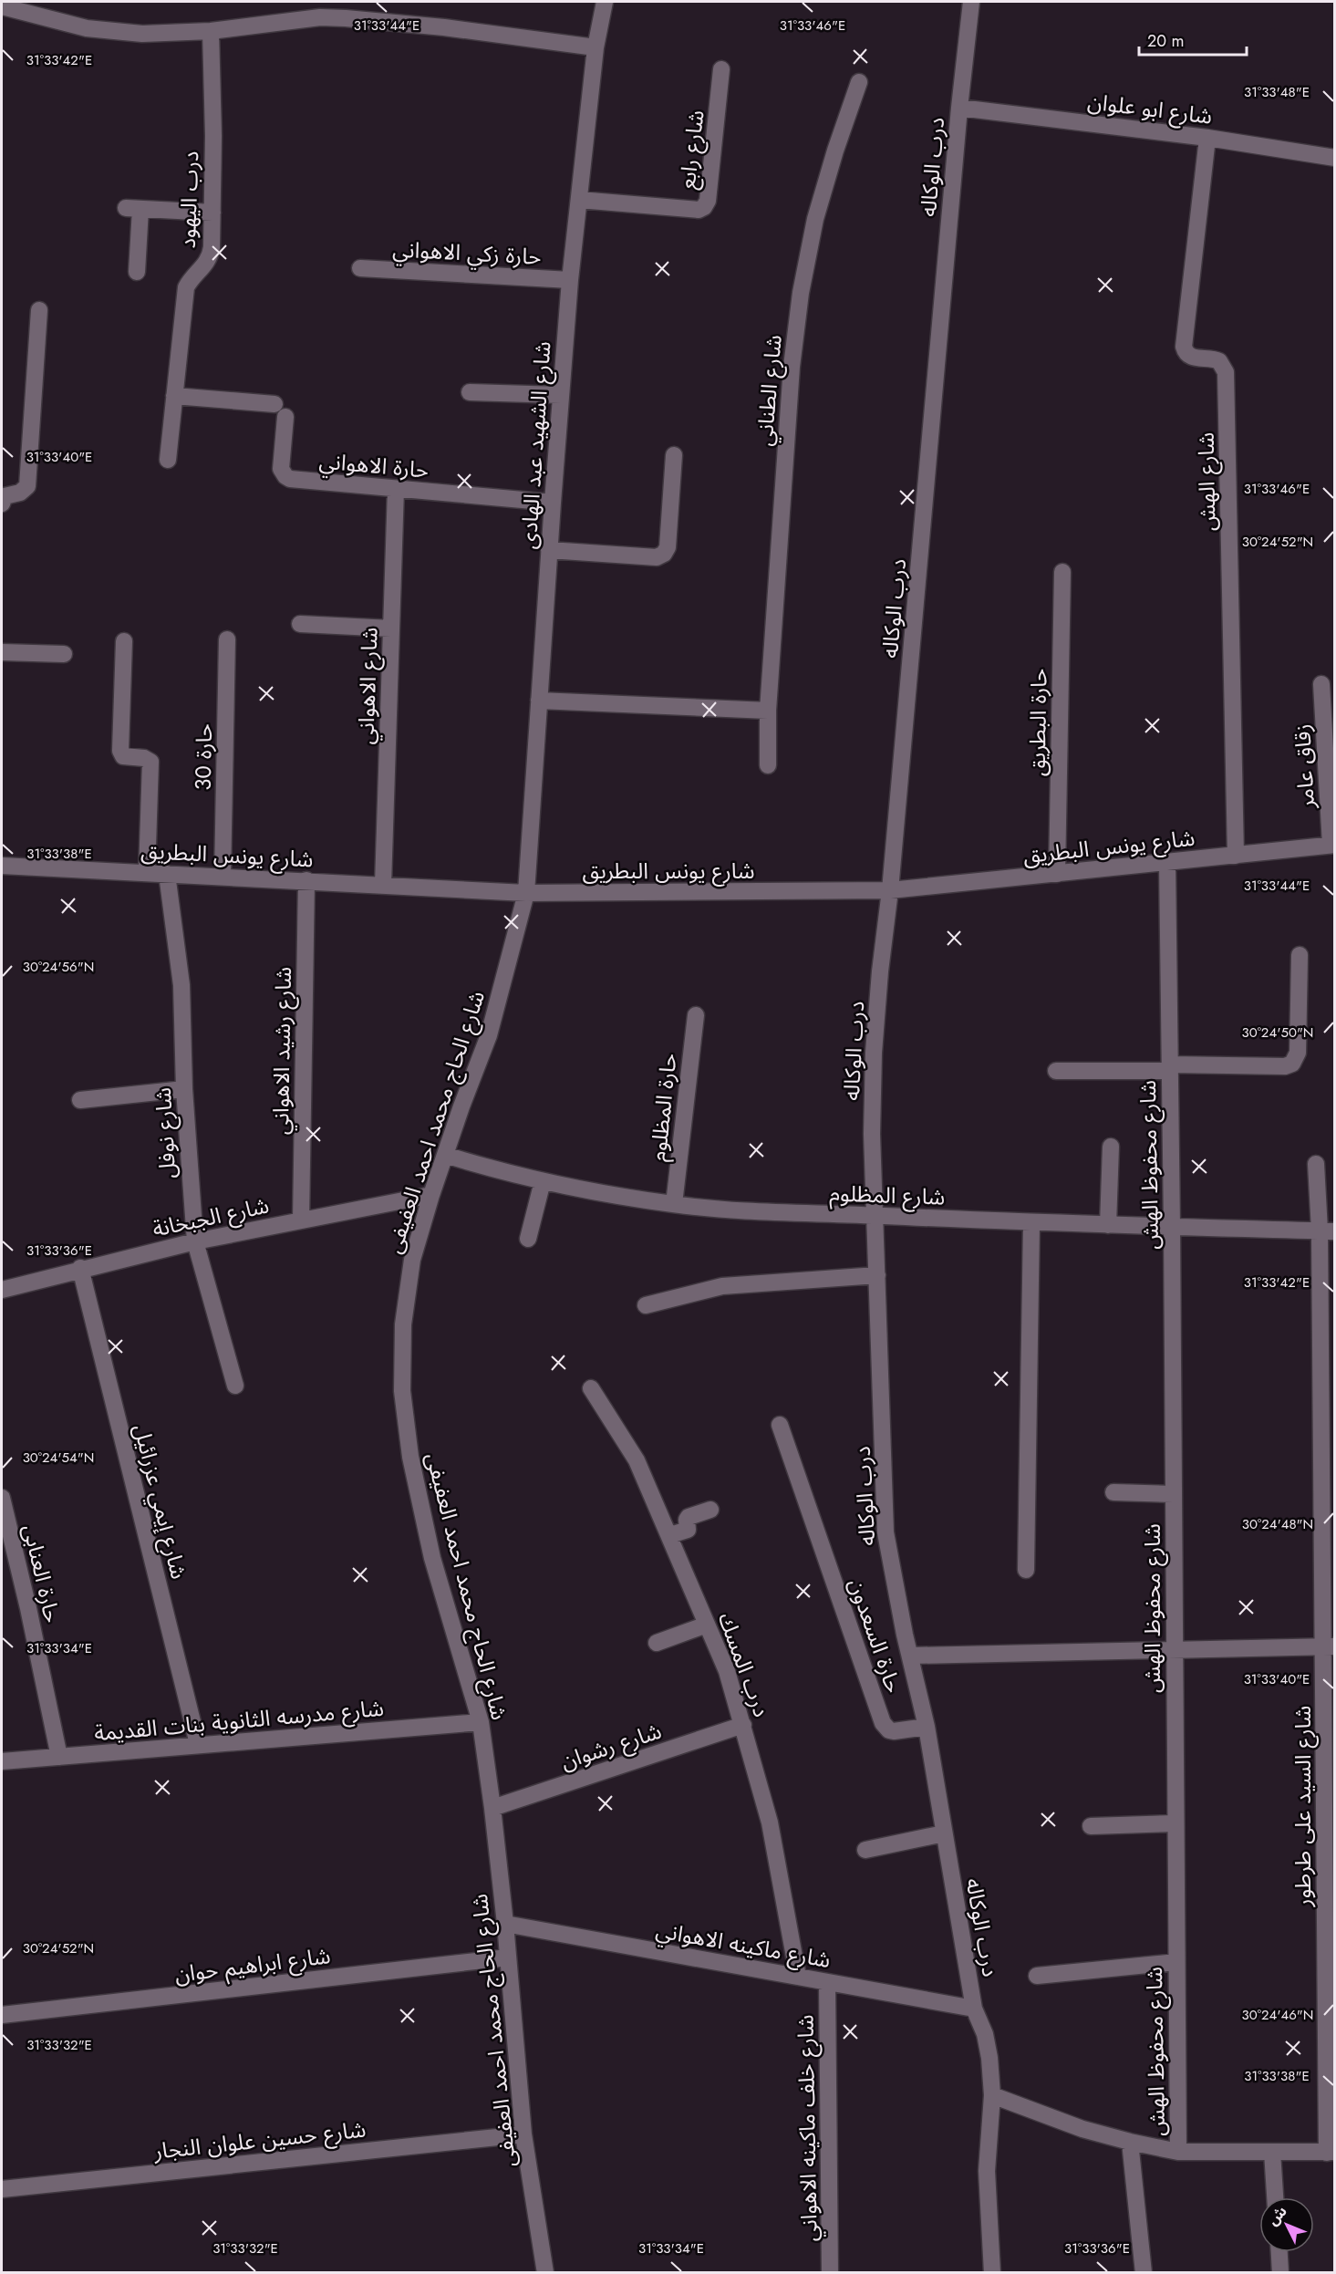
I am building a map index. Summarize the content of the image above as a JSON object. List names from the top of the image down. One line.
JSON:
{"streets":{"street":["شارع ابو علوان","شارع رابع","درب الوكاله","درب اليهود","حارة زكي الاهواني","شارع الطناني","شارع الشهيد عبد الهادى","حارة الاهواني","شارع الهش","شارع الاهواني","حارة البطريق","حارة 30","زقاق عامر","شارع يونس البطريق","شارع رشيد الاهواني","حارة المظلوم","شارع الحاج محمد احمد العفيفى","شارع نوفل","شارع محفوظ الهش","شارع المظلوم","شارع الجبخانة","شارع إيمي عزرائيل","حارة العنابى","حارة السعدون","درب المسك","شارع مدرسه الثانوية بنات القديمة","شارع رشوان","شارع السيد على طرطور","شارع ماكينه الاهواني","شارع ابراهيم حوان","شارع خلف ماكينه الاهواني","شارع حسين علوان النجار"]},"crossings":[["شارع ابو علوان","درب الوكاله"],["شارع ابو علوان","شارع الهش"],["شارع رابع","شارع الشهيد عبد الهادى"],["درب الوكاله","شارع يونس البطريق"],["درب الوكاله","شارع المظلوم"],["درب الوكاله","حارة السعدون"],["درب الوكاله","شارع ماكينه الاهواني"],["درب اليهود","حارة الاهواني"],["حارة زكي الاهواني","شارع الشهيد عبد الهادى"],["شارع الشهيد عبد الهادى","حارة الاهواني"],["شارع الشهيد عبد الهادى","شارع يونس البطريق"],["شارع الشهيد عبد الهادى","شارع الحاج محمد احمد العفيفى"],["حارة الاهواني","شارع الاهواني"],["شارع الهش","شارع يونس البطريق"],["شارع الاهواني","شارع يونس البطريق"],["حارة البطريق","شارع يونس البطريق"],["حارة 30","شارع يونس البطريق"],["زقاق عامر","شارع يونس البطريق"],["شارع يونس البطريق","شارع رشيد الاهواني"],["شارع يونس البطريق","شارع الحاج محمد احمد العفيفى"],["شارع يونس البطريق","شارع نوفل"],["شارع يونس البطريق","شارع محفوظ الهش"],["شارع رشيد الاهواني","شارع الجبخانة"],["حارة المظلوم","شارع المظلوم"],["شارع الحاج محمد احمد العفيفى","شارع المظلوم"],["شارع الحاج محمد احمد العفيفى","شارع الجبخانة"],["شارع الحاج محمد احمد العفيفى","شارع مدرسه الثانوية بنات القديمة"],["شارع الحاج محمد احمد العفيفى","شارع رشوان"],["شارع الحاج محمد احمد العفيفى","شارع ماكينه الاهواني"],["شارع الحاج محمد احمد العفيفى","شارع ابراهيم حوان"],["شارع الحاج محمد احمد العفيفى","شارع حسين علوان النجار"],["شارع نوفل","شارع الجبخانة"],["شارع محفوظ الهش","شارع المظلوم"],["شارع المظلوم","شارع السيد على طرطور"],["شارع الجبخانة","شارع إيمي عزرائيل"],["شارع إيمي عزرائيل","شارع مدرسه الثانوية بنات القديمة"],["حارة العنابى","شارع مدرسه الثانوية بنات القديمة"],["درب المسك","شارع رشوان"],["درب المسك","شارع ماكينه الاهواني"],["شارع ماكينه الاهواني","شارع خلف ماكينه الاهواني"]],"scale_bar":"20 m","north":"top left","coordinates":["31°33'44\"E","31°33'46\"E","31°33'42\"E","31°33'48\"E","31°33'40\"E","30°24'52\"N","31°33'38\"E","30°24'56\"N","30°24'50\"N","31°33'36\"E","30°24'54\"N","30°24'48\"N","31°33'34\"E","30°24'46\"N","31°33'32\"E"]}
